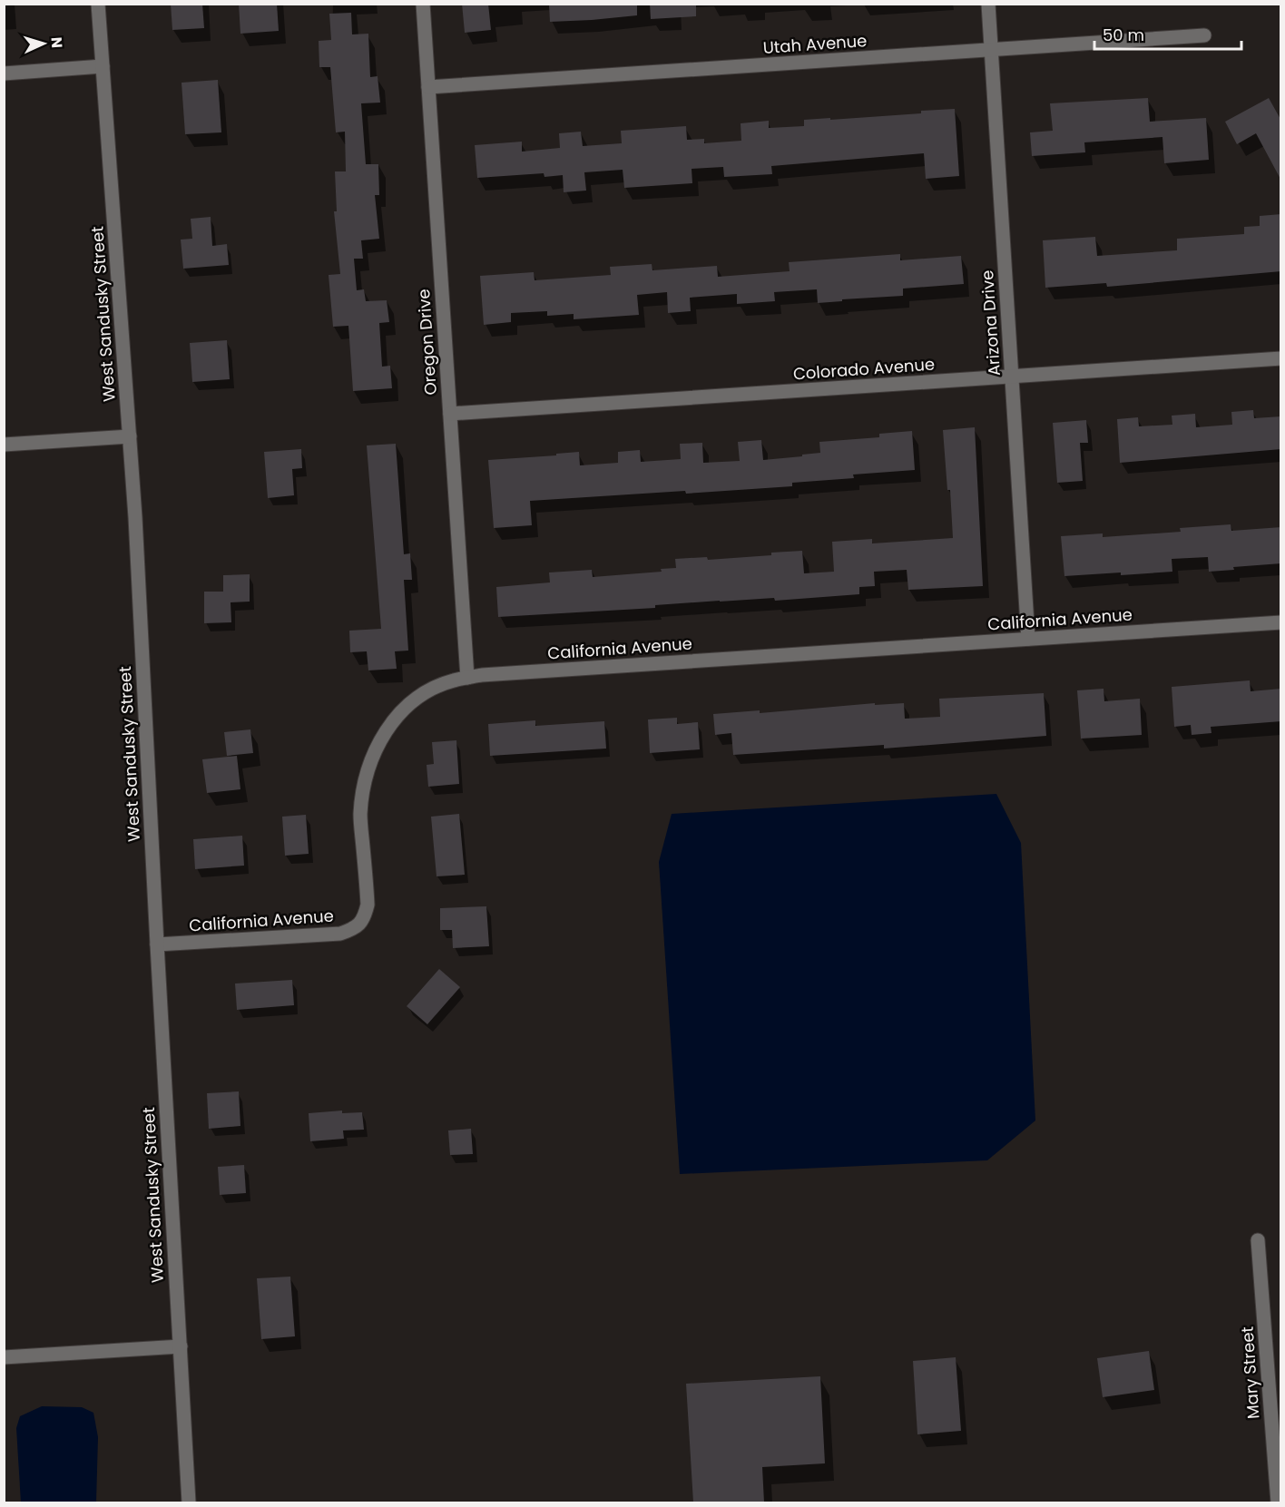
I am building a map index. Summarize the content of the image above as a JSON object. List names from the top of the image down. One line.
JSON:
{"streets":{"street":["Utah Avenue","West Sandusky Street","Arizona Drive","Oregon Drive","Colorado Avenue","California Avenue","Mary Street"]},"crossings":[["Utah Avenue","Arizona Drive"],["Utah Avenue","Oregon Drive"],["West Sandusky Street","California Avenue"],["Arizona Drive","Colorado Avenue"],["Arizona Drive","California Avenue"],["Oregon Drive","Colorado Avenue"],["Oregon Drive","California Avenue"]],"scale_bar":"50 m","north":"right"}
